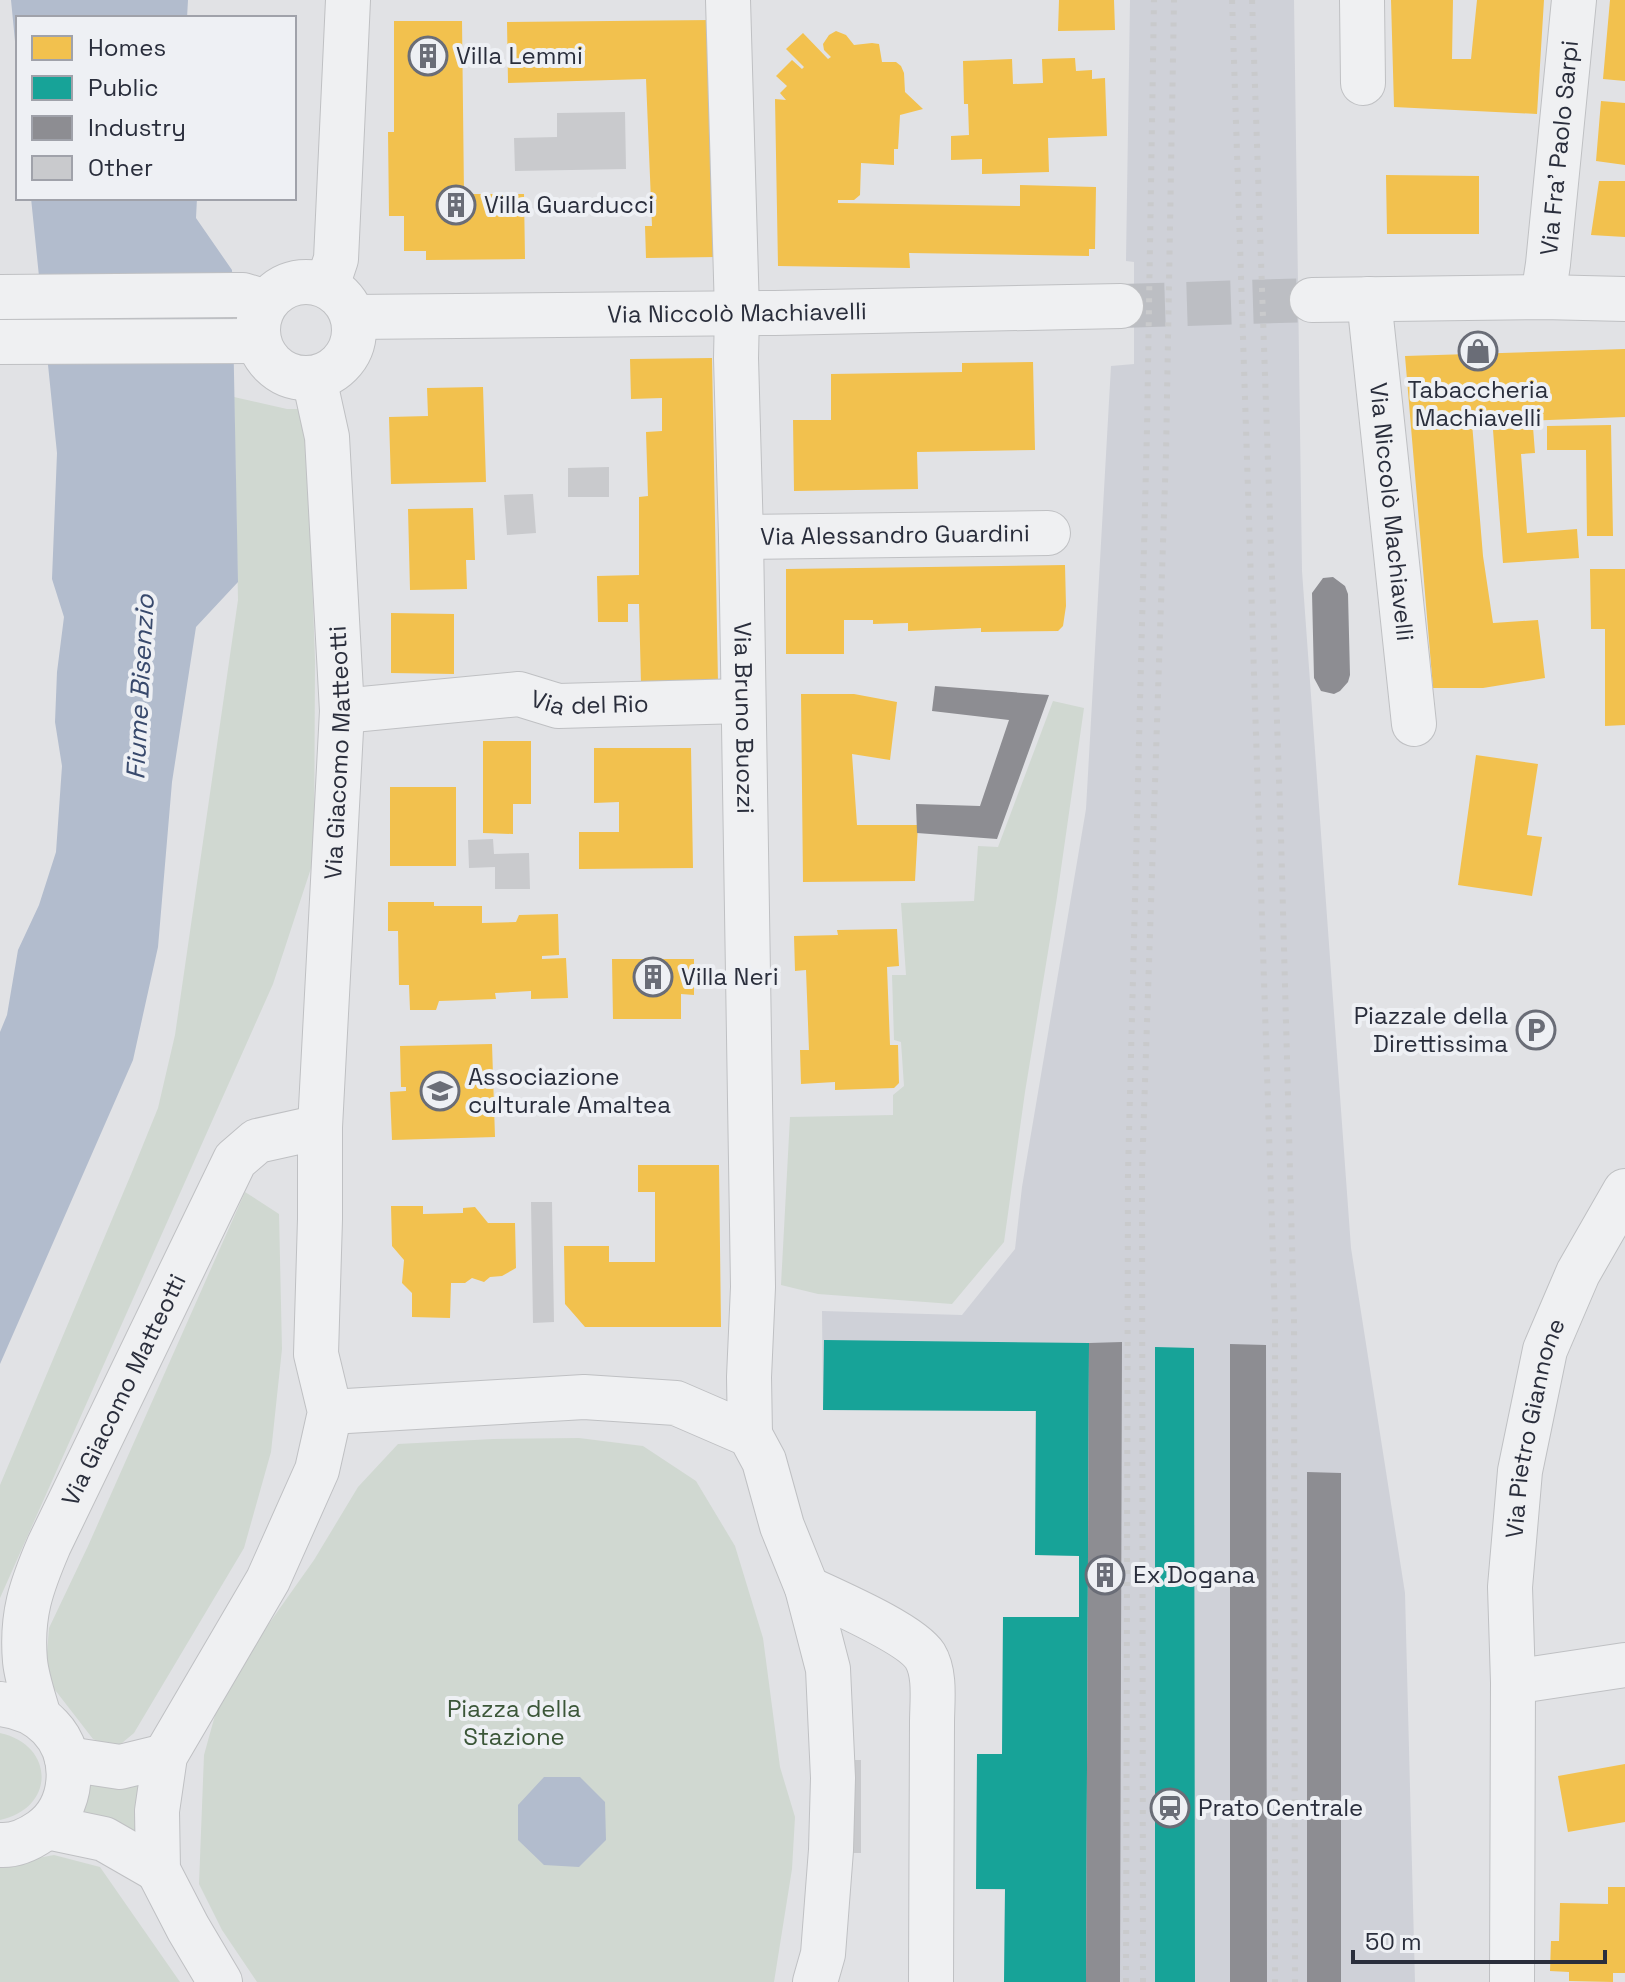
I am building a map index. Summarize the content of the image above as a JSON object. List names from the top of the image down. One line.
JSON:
{"streets":{"street":["Via Fra' Paolo Sarpi","Via Niccolò Machiavelli","Via Alessandro Guardini","Via del Rio","Via Bruno Buozzi","Via Giacomo Matteotti","Via Pietro Giannone"]},"crossings":[["Via Niccolò Machiavelli","Via Bruno Buozzi"],["Via Niccolò Machiavelli","Via Giacomo Matteotti"],["Via Alessandro Guardini","Via Bruno Buozzi"],["Via del Rio","Via Bruno Buozzi"],["Via del Rio","Via Giacomo Matteotti"]],"water":["Fiume Bisenzio"],"parks":["Piazza della Stazione"],"places":{"building":["Villa Lemmi","Villa Guarducci","Villa Neri","Ex Dogana"],"shop":["Tabaccheria Machiavelli"],"parking":["Piazzale della Direttissima"],"school or university":["Associazione culturale Amaltea"],"station":["Prato Centrale"]},"legend":["Homes","Public","Industry","Other"],"scale_bar":"50 m"}
